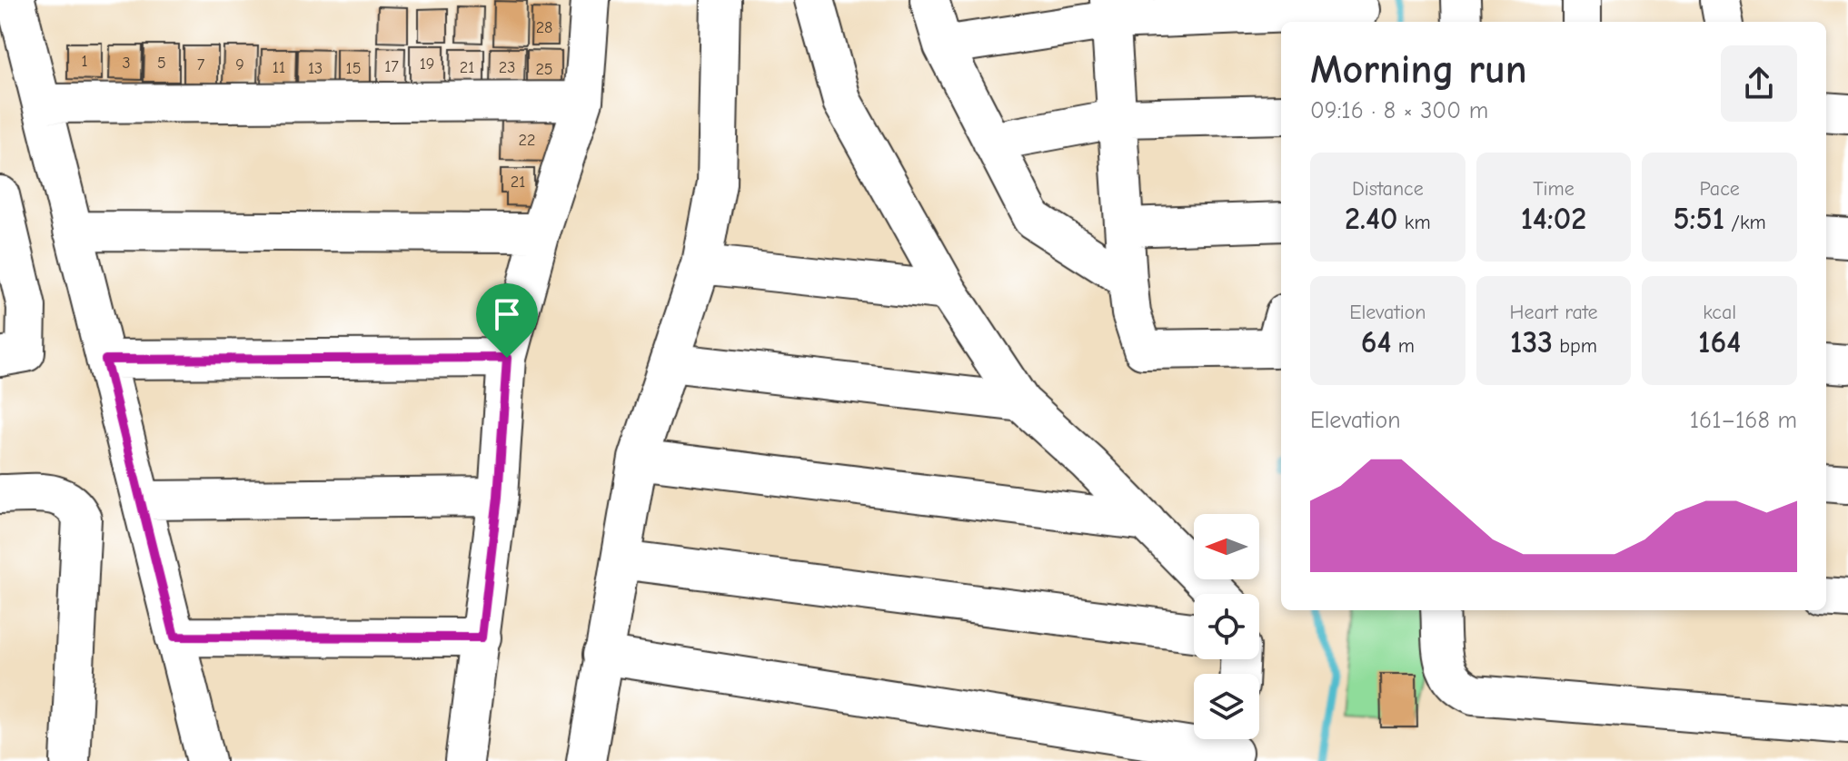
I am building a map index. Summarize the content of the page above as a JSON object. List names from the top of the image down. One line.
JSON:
{"house_numbers":["28","1","3","5","19","7","9","17","11","21","23","13","15","25","22","21"],"north":"left","page":{"heading":["Morning run","09:16 · 8 × 300 m"],"stats":[["Distance","2.40 km"],["Time","14:02"],["Pace","5:51 /km"],["Elevation","64 m"],["Heart rate","133 bpm"],["kcal","164"]],"chart":["Elevation","161–168 m"]}}
